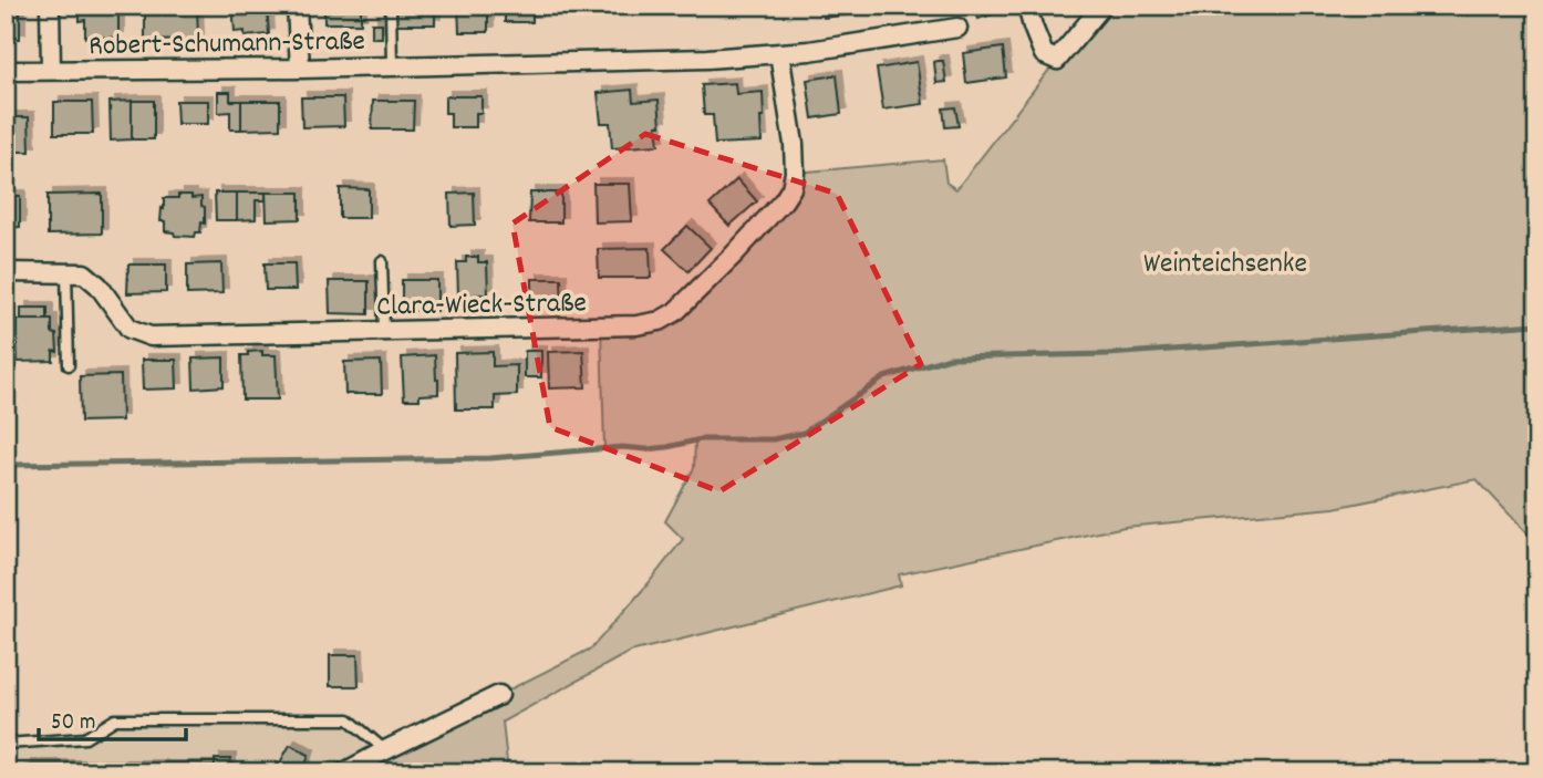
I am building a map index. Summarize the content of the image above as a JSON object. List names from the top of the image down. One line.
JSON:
{"streets":{"street":["Robert-Schumann-Straße","Clara-Wieck-Straße"]},"crossings":[["Robert-Schumann-Straße","Clara-Wieck-Straße"]],"parks":["Weinteichsenke"],"scale_bar":"50 m"}
